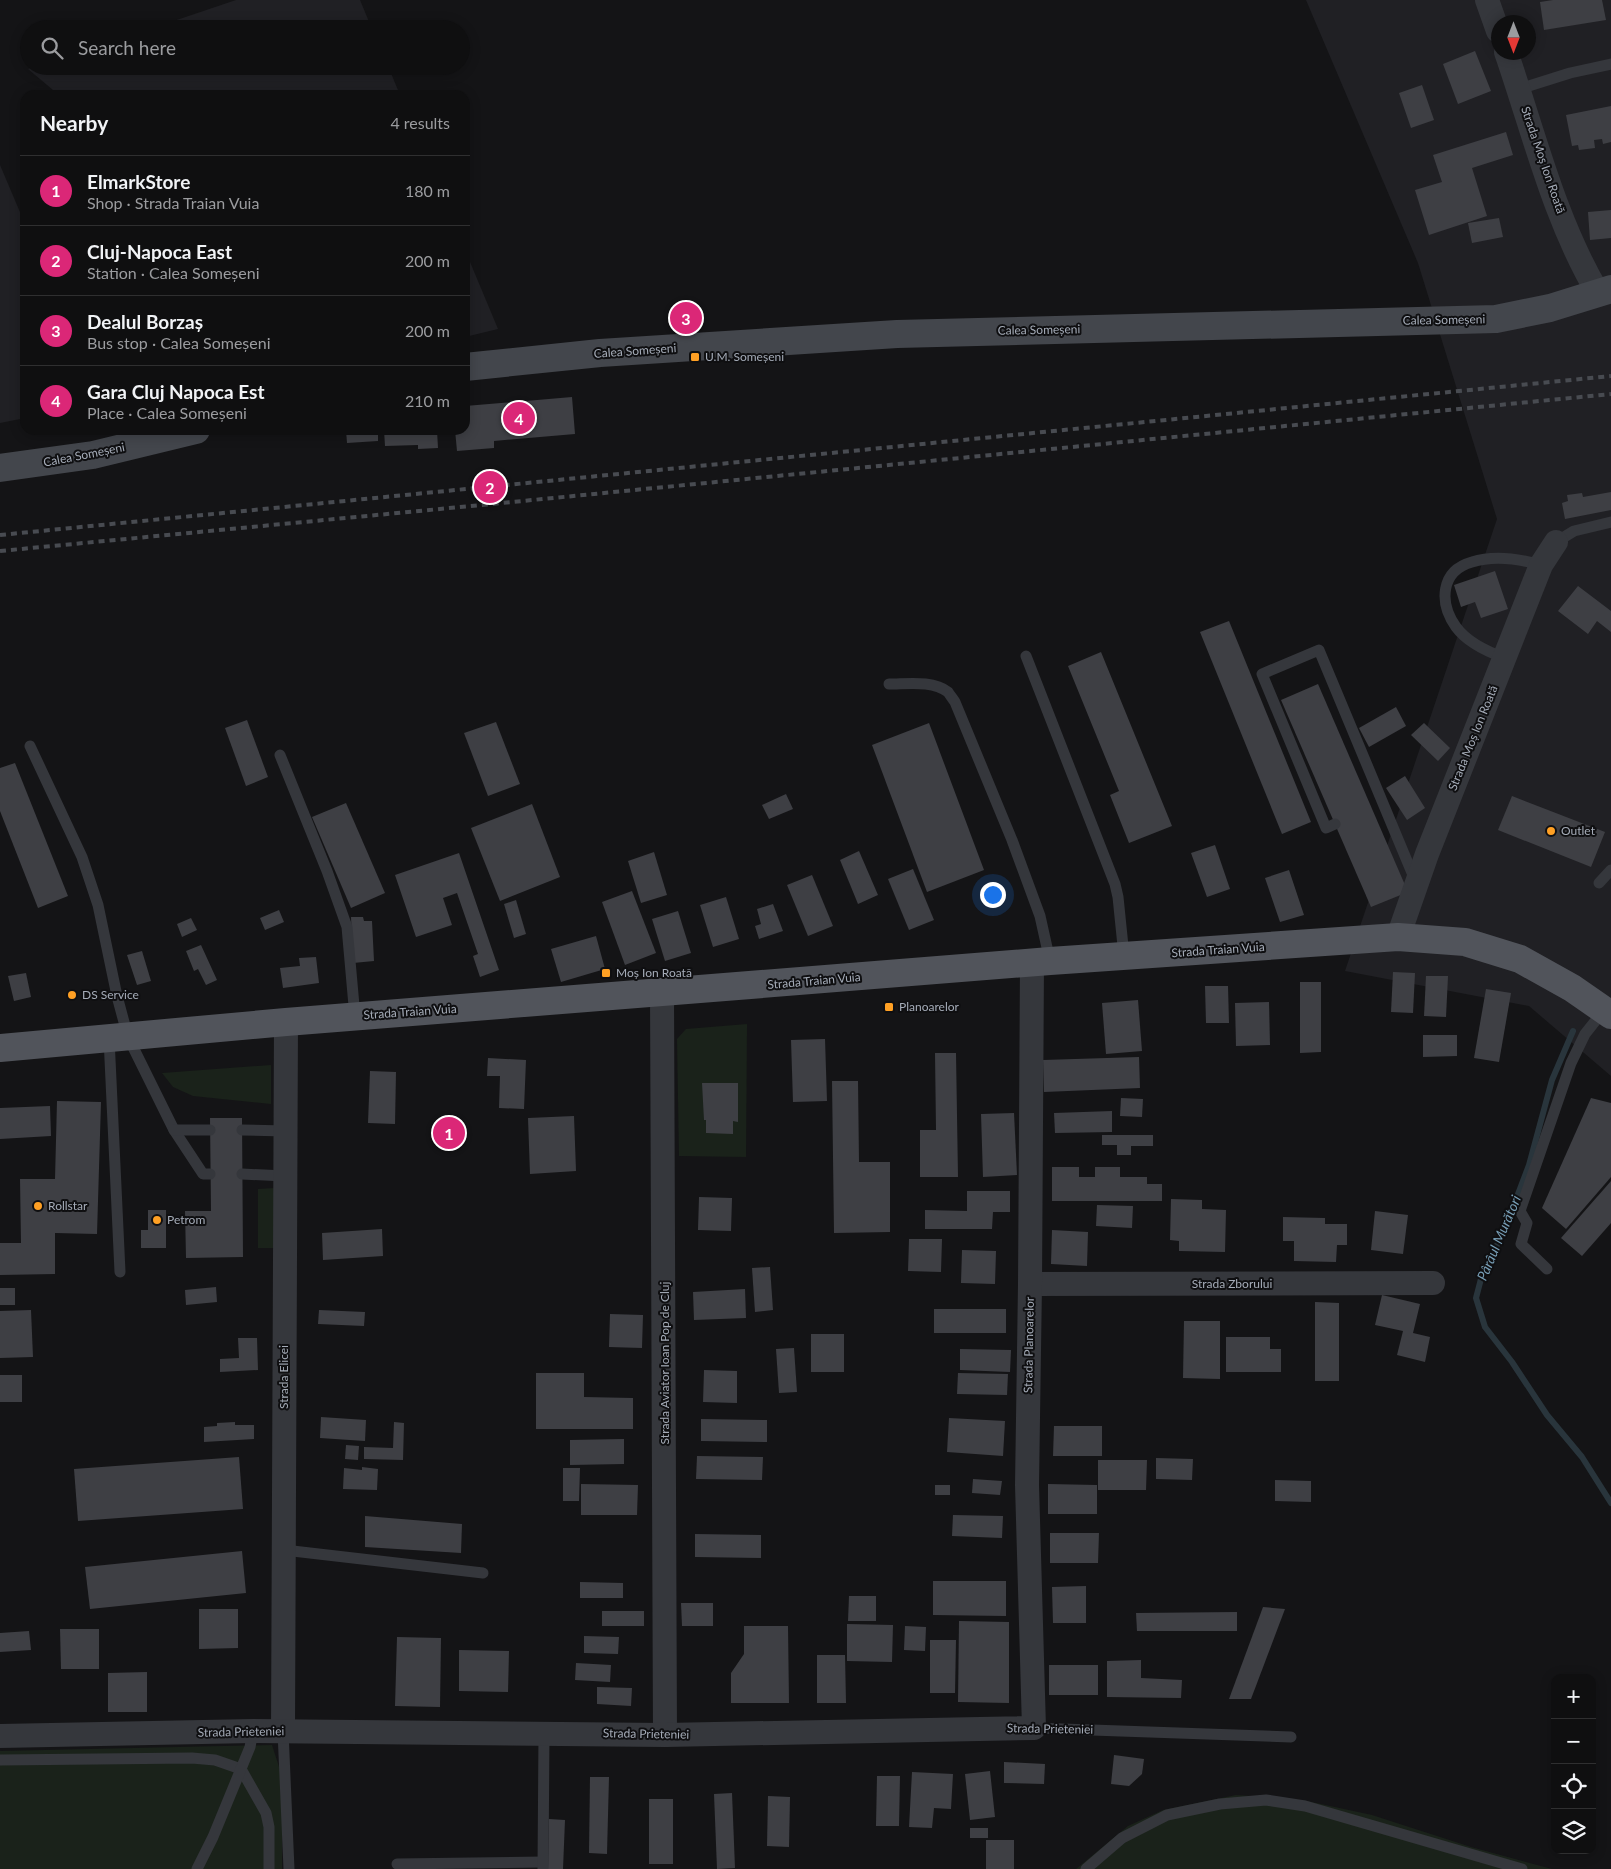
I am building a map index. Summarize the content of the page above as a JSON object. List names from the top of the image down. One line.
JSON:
{"streets":{"main road":["Calea Someșeni","Strada Traian Vuia"],"street":["Strada Moș Ion Roată","Strada Zborului","Strada Planoarelor","Strada Aviator Ioan Pop de Cluj","Strada Elicei","Strada Prieteniei"]},"crossings":[["Strada Moș Ion Roată","Calea Someșeni"],["Strada Moș Ion Roată","Strada Traian Vuia"],["Strada Traian Vuia","Strada Planoarelor"],["Strada Traian Vuia","Strada Aviator Ioan Pop de Cluj"],["Strada Traian Vuia","Strada Elicei"],["Strada Zborului","Strada Planoarelor"],["Strada Planoarelor","Strada Prieteniei"],["Strada Aviator Ioan Pop de Cluj","Strada Prieteniei"],["Strada Elicei","Strada Prieteniei"]],"water":["Pârâul Murători"],"places":{"transit":["U.M. Someșeni","Moș Ion Roată","Planoarelor"],"other":["Outlet","DS Service","Rollstar","Petrom"]},"north":"bottom","page":{"search":"Search here","heading":["Nearby","4 results"],"list":[{"mark":"1","name":"ElmarkStore","note":"Shop · Strada Traian Vuia","value":"180 m"},{"mark":"2","name":"Cluj-Napoca East","note":"Station · Calea Someșeni","value":"200 m"},{"mark":"3","name":"Dealul Borzaș","note":"Bus stop · Calea Someșeni","value":"200 m"},{"mark":"4","name":"Gara Cluj Napoca Est","note":"Place · Calea Someșeni","value":"210 m"}],"pins":["3","4","2","1"],"map_buttons":["+","−"]}}
